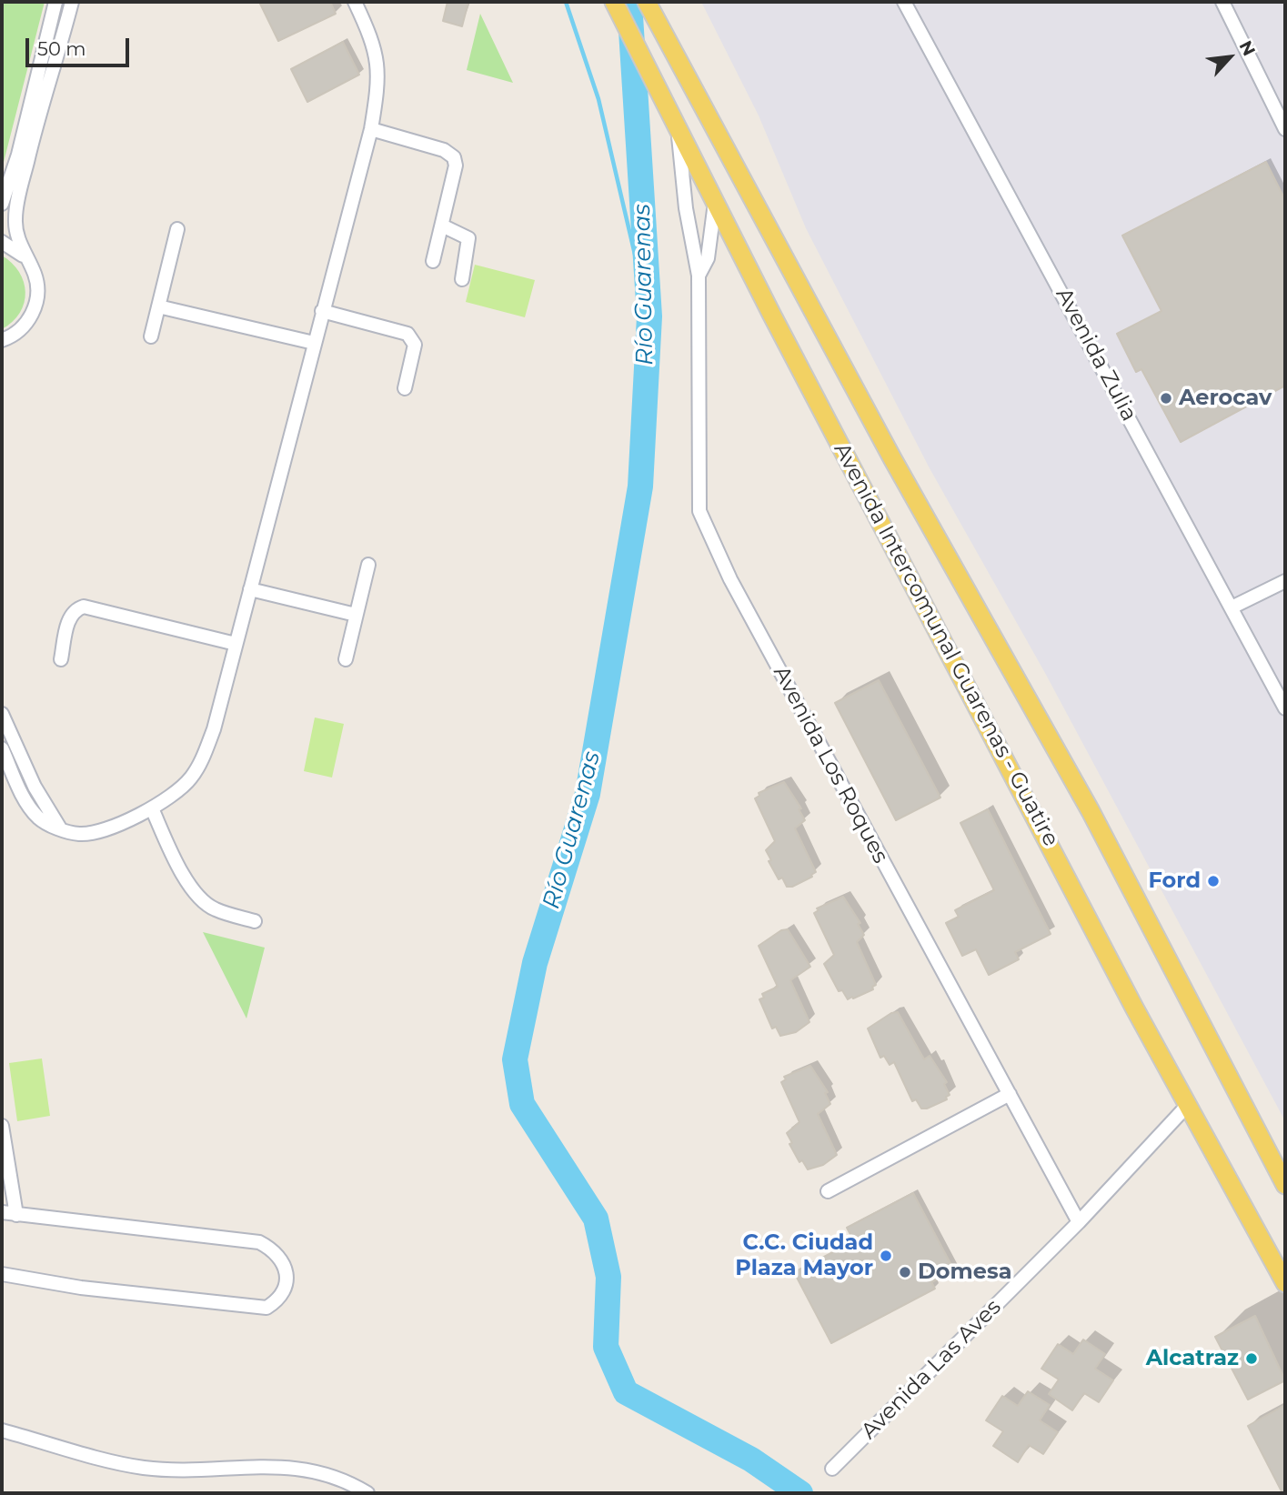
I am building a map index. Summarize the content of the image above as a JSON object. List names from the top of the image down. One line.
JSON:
{"streets":{"main road":["Avenida Intercomunal Guarenas - Guatire"],"street":["Avenida Zulia","Avenida Los Roques","Avenida Las Aves"]},"crossings":[["Avenida Intercomunal Guarenas - Guatire","Avenida Los Roques"],["Avenida Intercomunal Guarenas - Guatire","Avenida Las Aves"],["Avenida Los Roques","Avenida Las Aves"]],"water":["Río Guarenas"],"places":["Aerocav","Ford","C.C. Ciudad Plaza Mayor","Domesa","Alcatraz"],"scale_bar":"50 m","north":"top right"}
